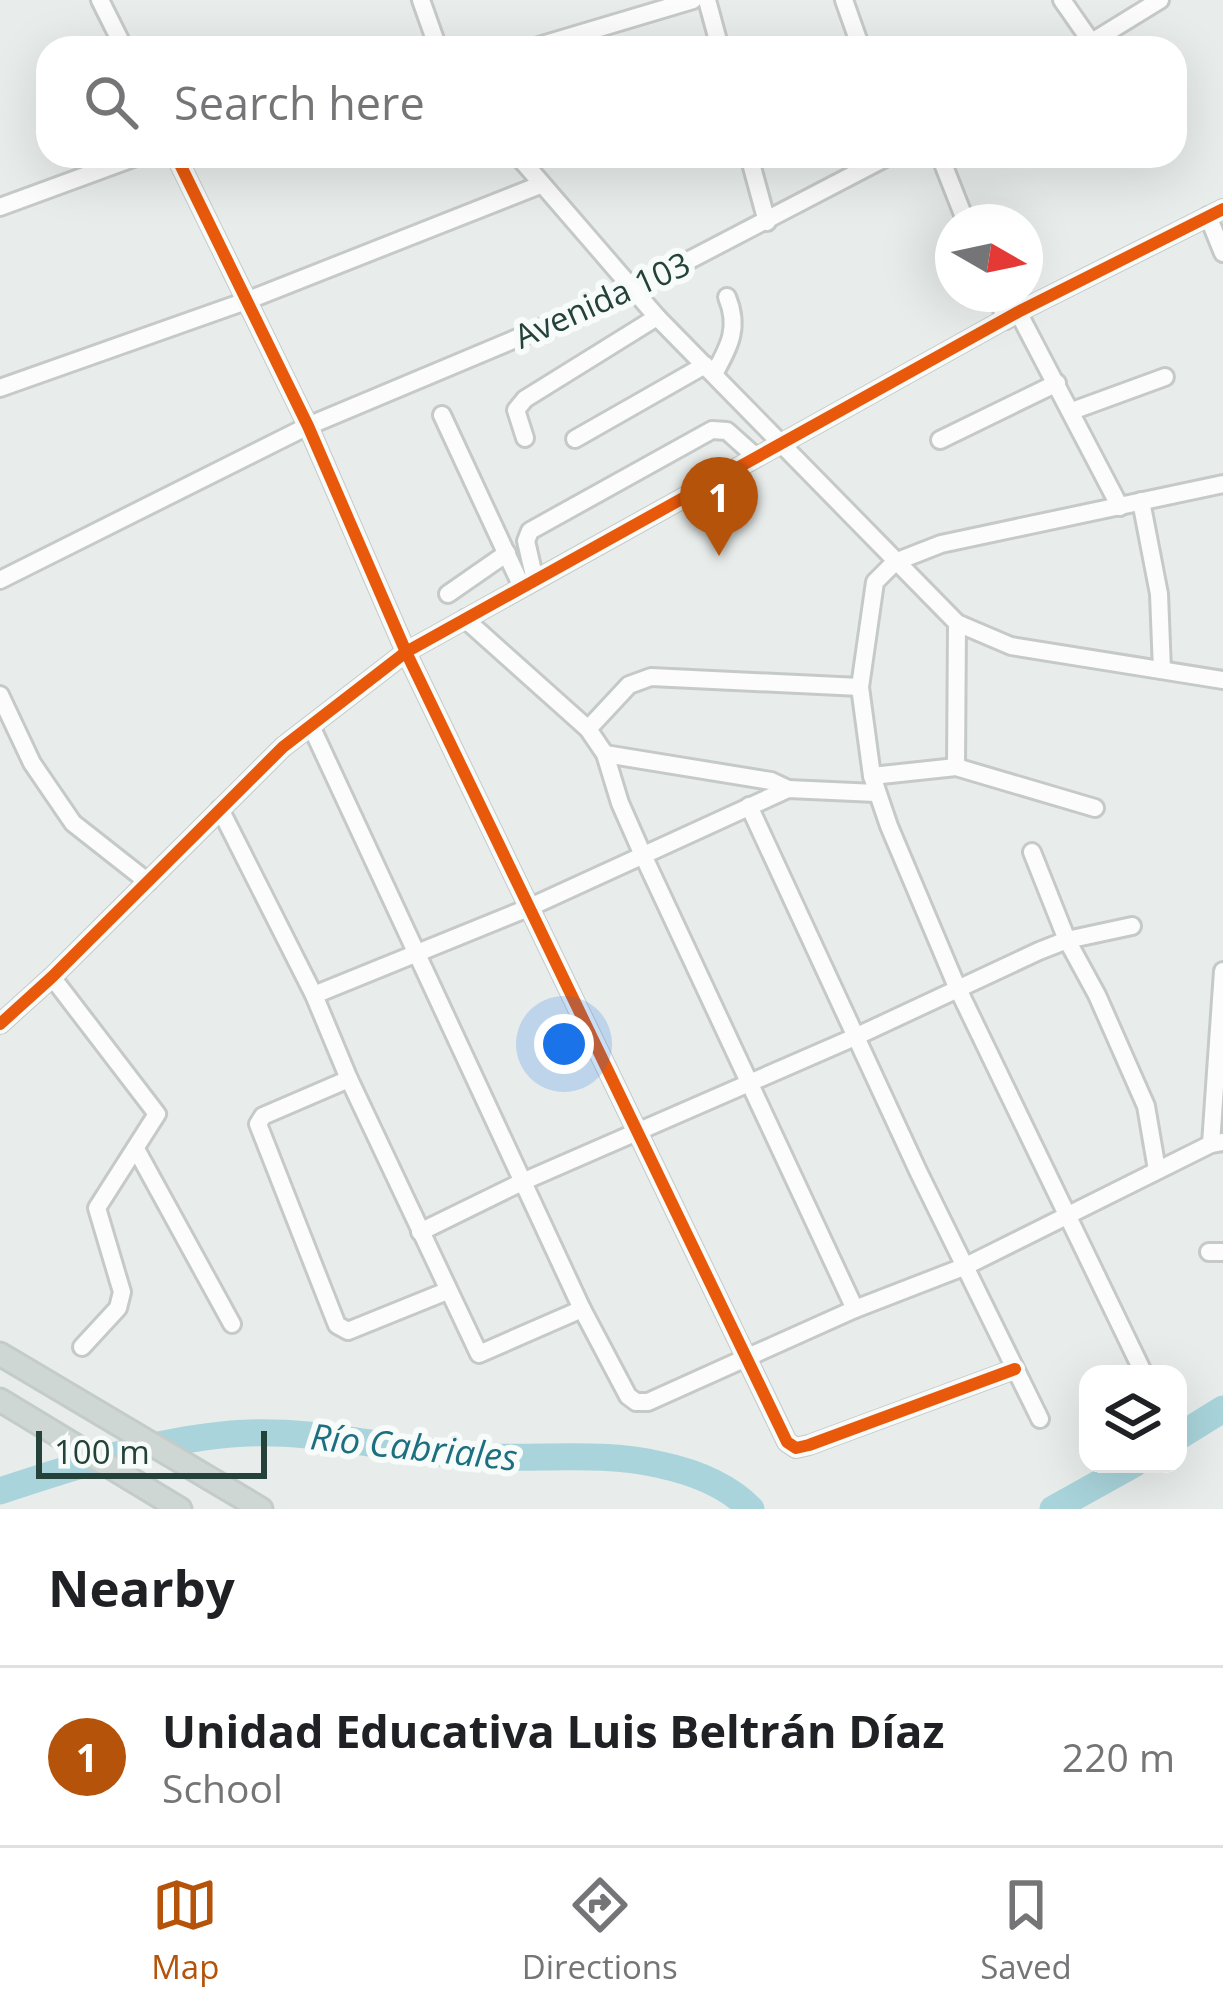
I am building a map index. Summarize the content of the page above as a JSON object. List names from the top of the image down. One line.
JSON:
{"streets":{"street":["Avenida 103"]},"water":["Río Cabriales"],"scale_bar":"100 m","north":"right","page":{"search":"Search here","pins":"1","scale":"100 m","heading":"Nearby","list":[{"mark":"1","name":"Unidad Educativa Luis Beltrán Díaz","note":"School","value":"220 m"}],"nav":["Map","Directions","Saved"]}}
